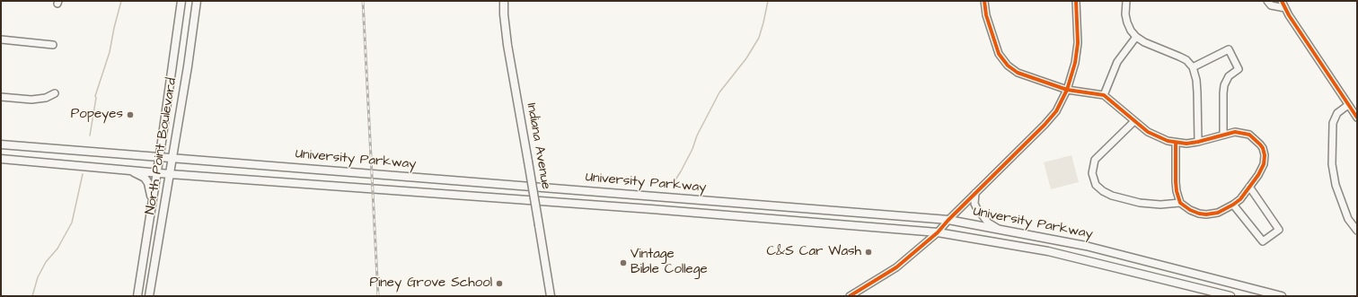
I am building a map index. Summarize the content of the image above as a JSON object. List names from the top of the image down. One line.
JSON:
{"streets":{"main road":["North Point Boulevard","Indiana Avenue","University Parkway"]},"crossings":[["North Point Boulevard","University Parkway"]],"places":["Popeyes","C&S Car Wash","Vintage Bible College","Piney Grove School"]}
